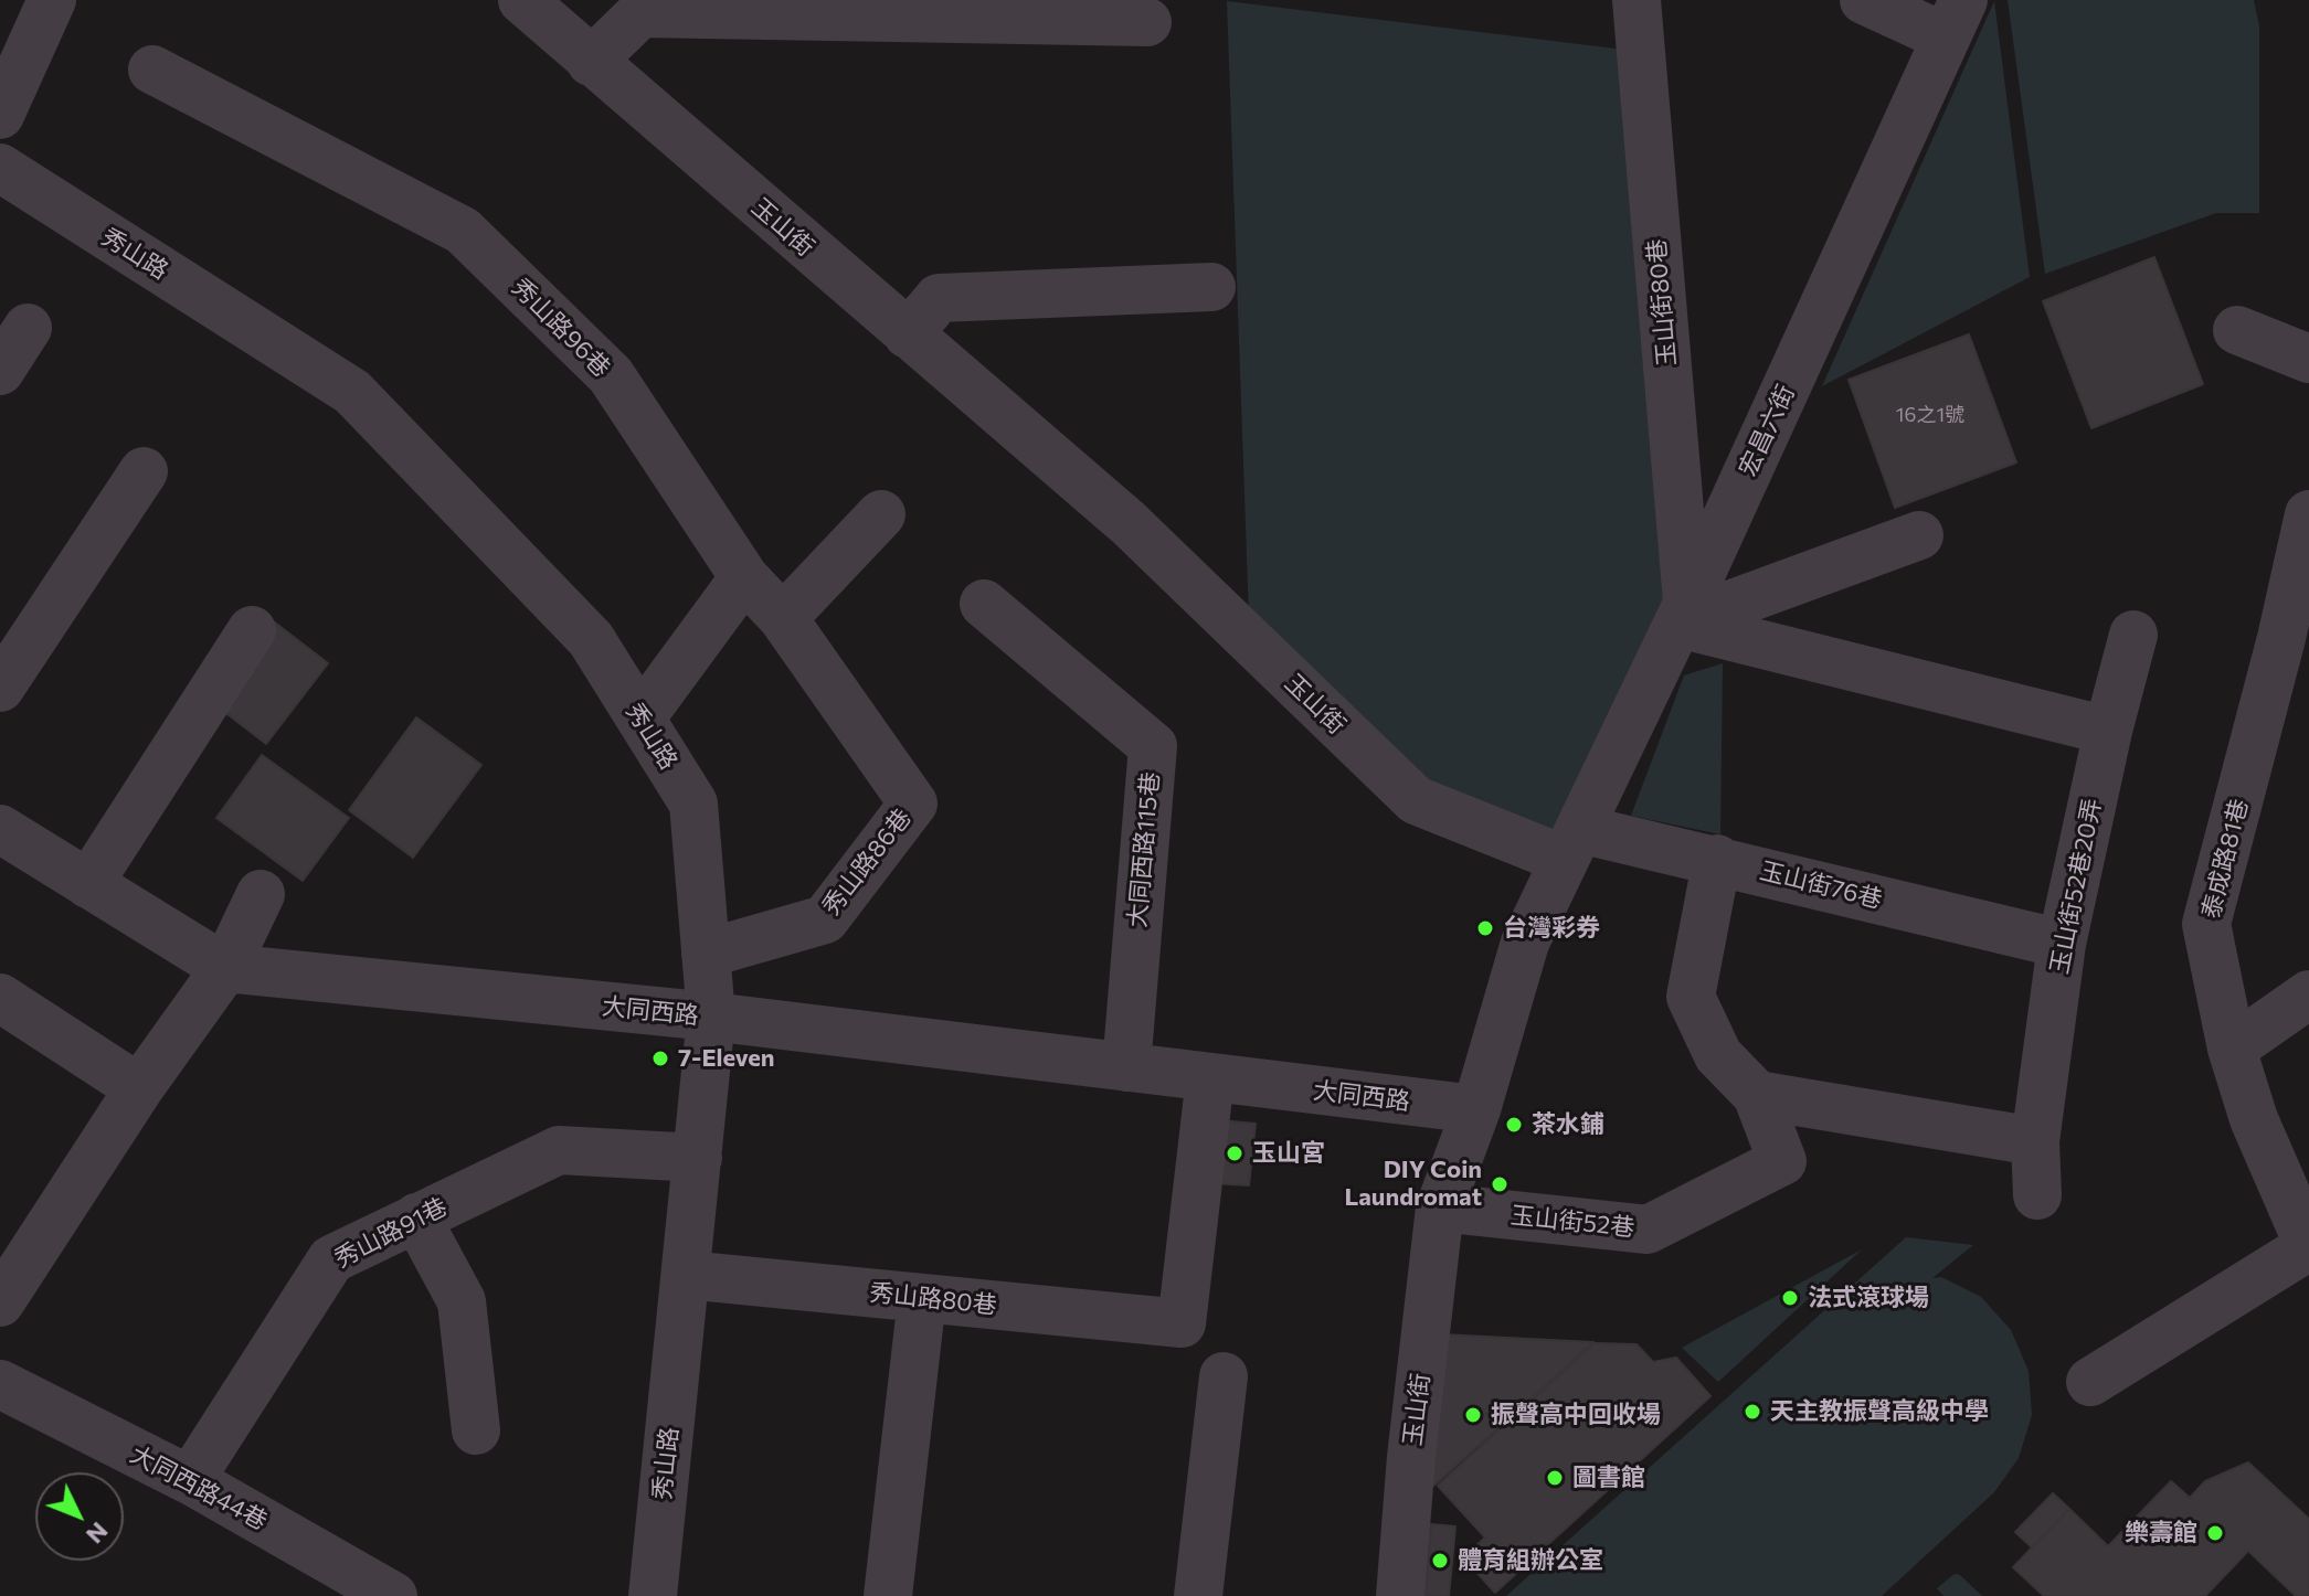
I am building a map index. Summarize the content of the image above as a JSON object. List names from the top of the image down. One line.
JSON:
{"streets":{"street":["玉山街","秀山路","玉山街80巷","秀山路96巷","宏昌六街","大同西路115巷","泰成路81巷","秀山路86巷","玉山街76巷","玉山街52巷20弄","大同西路","玉山街52巷","秀山路91巷","秀山路80巷","大同西路44巷"]},"crossings":[["玉山街","宏昌六街"],["玉山街","玉山街76巷"],["玉山街","大同西路"],["玉山街","玉山街52巷"],["秀山路","秀山路86巷"],["秀山路","大同西路"],["秀山路","秀山路91巷"],["秀山路","秀山路80巷"],["玉山街80巷","宏昌六街"],["秀山路96巷","秀山路86巷"],["宏昌六街","玉山街76巷"],["大同西路115巷","大同西路"],["玉山街76巷","玉山街52巷20弄"],["玉山街76巷","玉山街52巷"],["大同西路","秀山路80巷"],["秀山路91巷","大同西路44巷"]],"places":["台灣彩券","7-Eleven","茶水鋪","玉山宮","DIY Coin Laundromat","法式滾球場","天主教振聲高級中學","振聲高中回收場","圖書館","樂壽館","體育組辦公室"],"house_numbers":["16之1號"],"north":"bottom right"}
